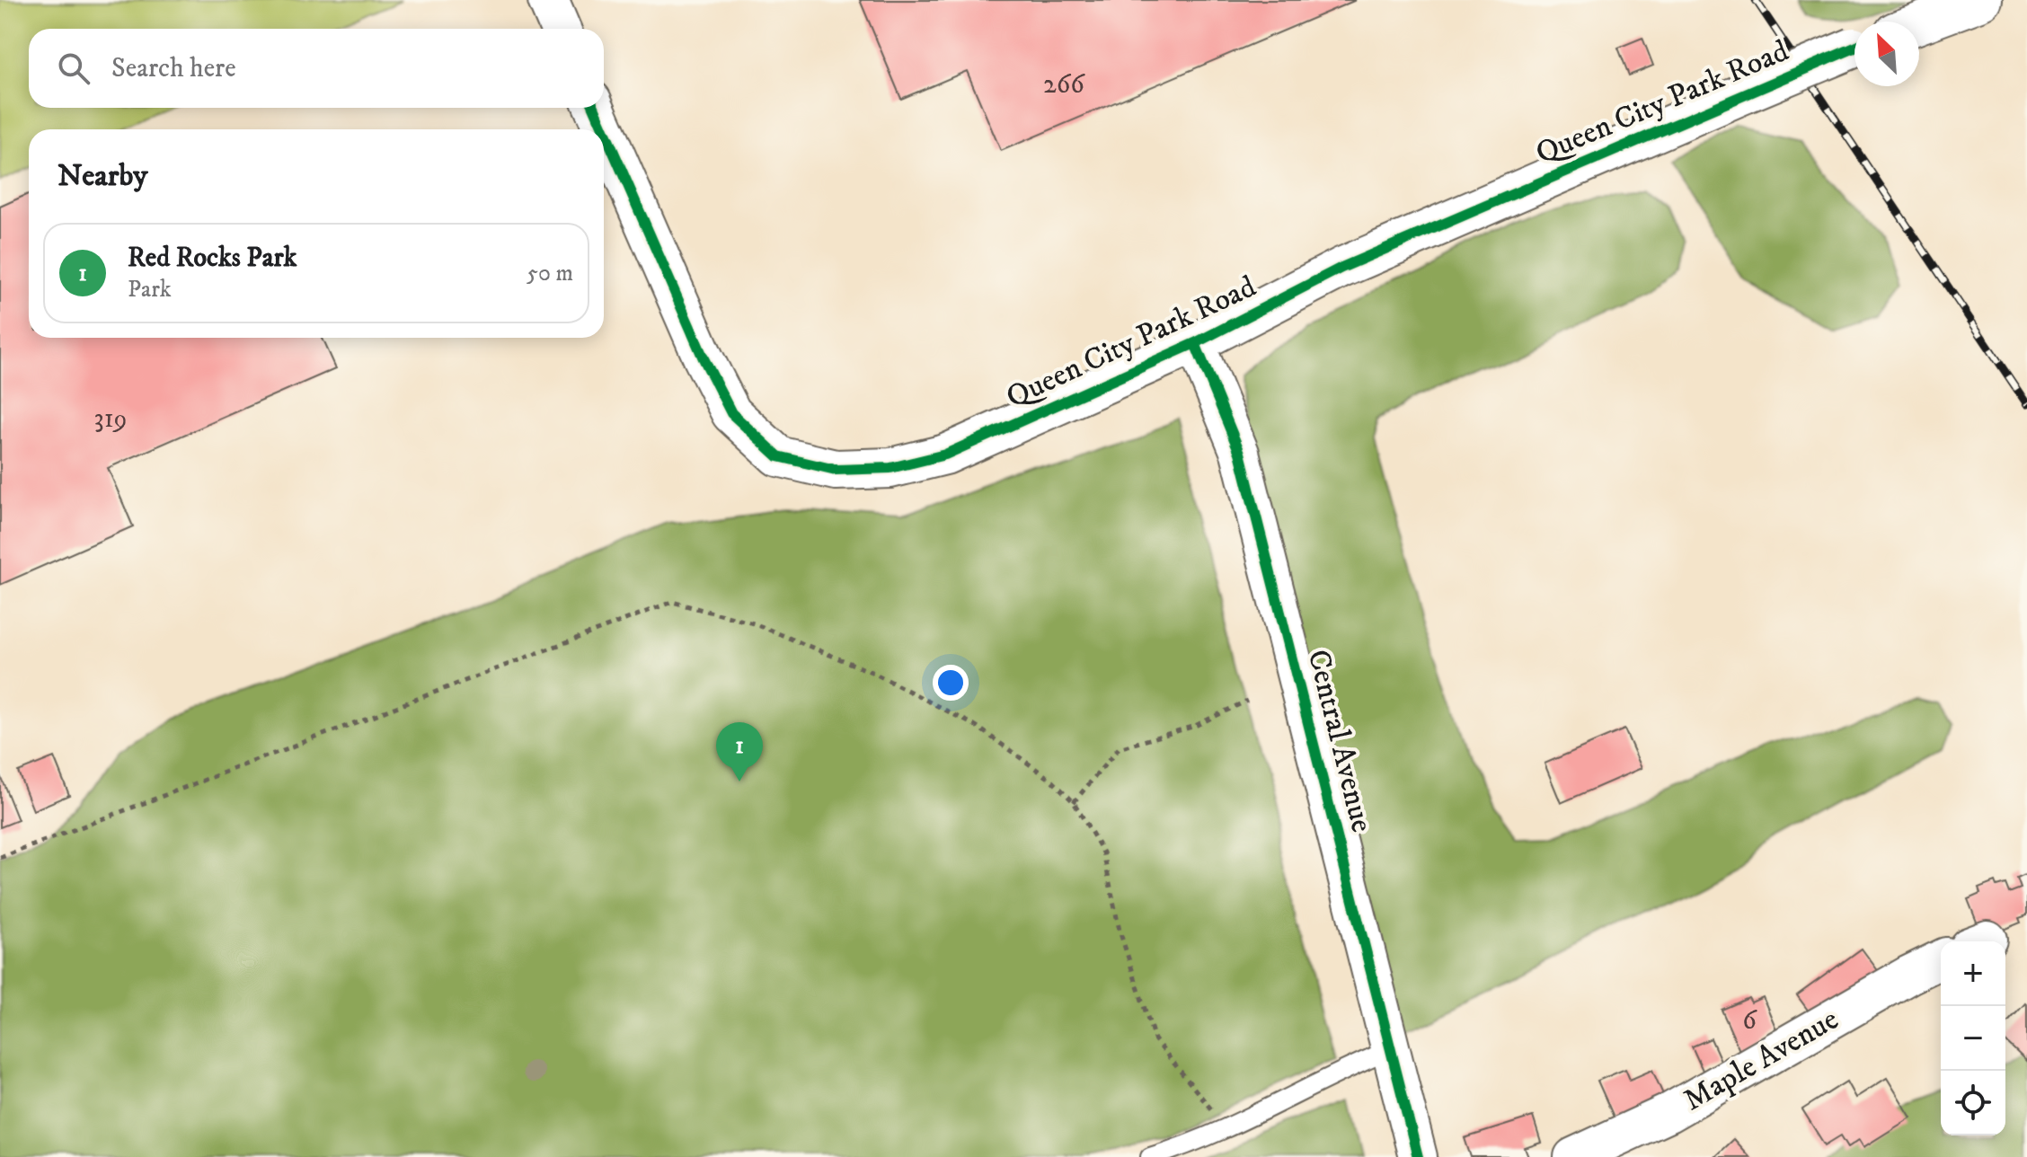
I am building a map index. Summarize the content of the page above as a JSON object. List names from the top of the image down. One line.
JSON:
{"streets":{"street":["Queen City Park Road","Central Avenue","Maple Avenue"]},"crossings":[["Queen City Park Road","Central Avenue"]],"house_numbers":["266","319","6"],"north":"top left","page":{"search":"Search here","heading":"Nearby","list":[{"mark":"1","name":"Red Rocks Park","note":"Park","value":"50 m"}],"pins":"1","map_buttons":["+","−"]}}
